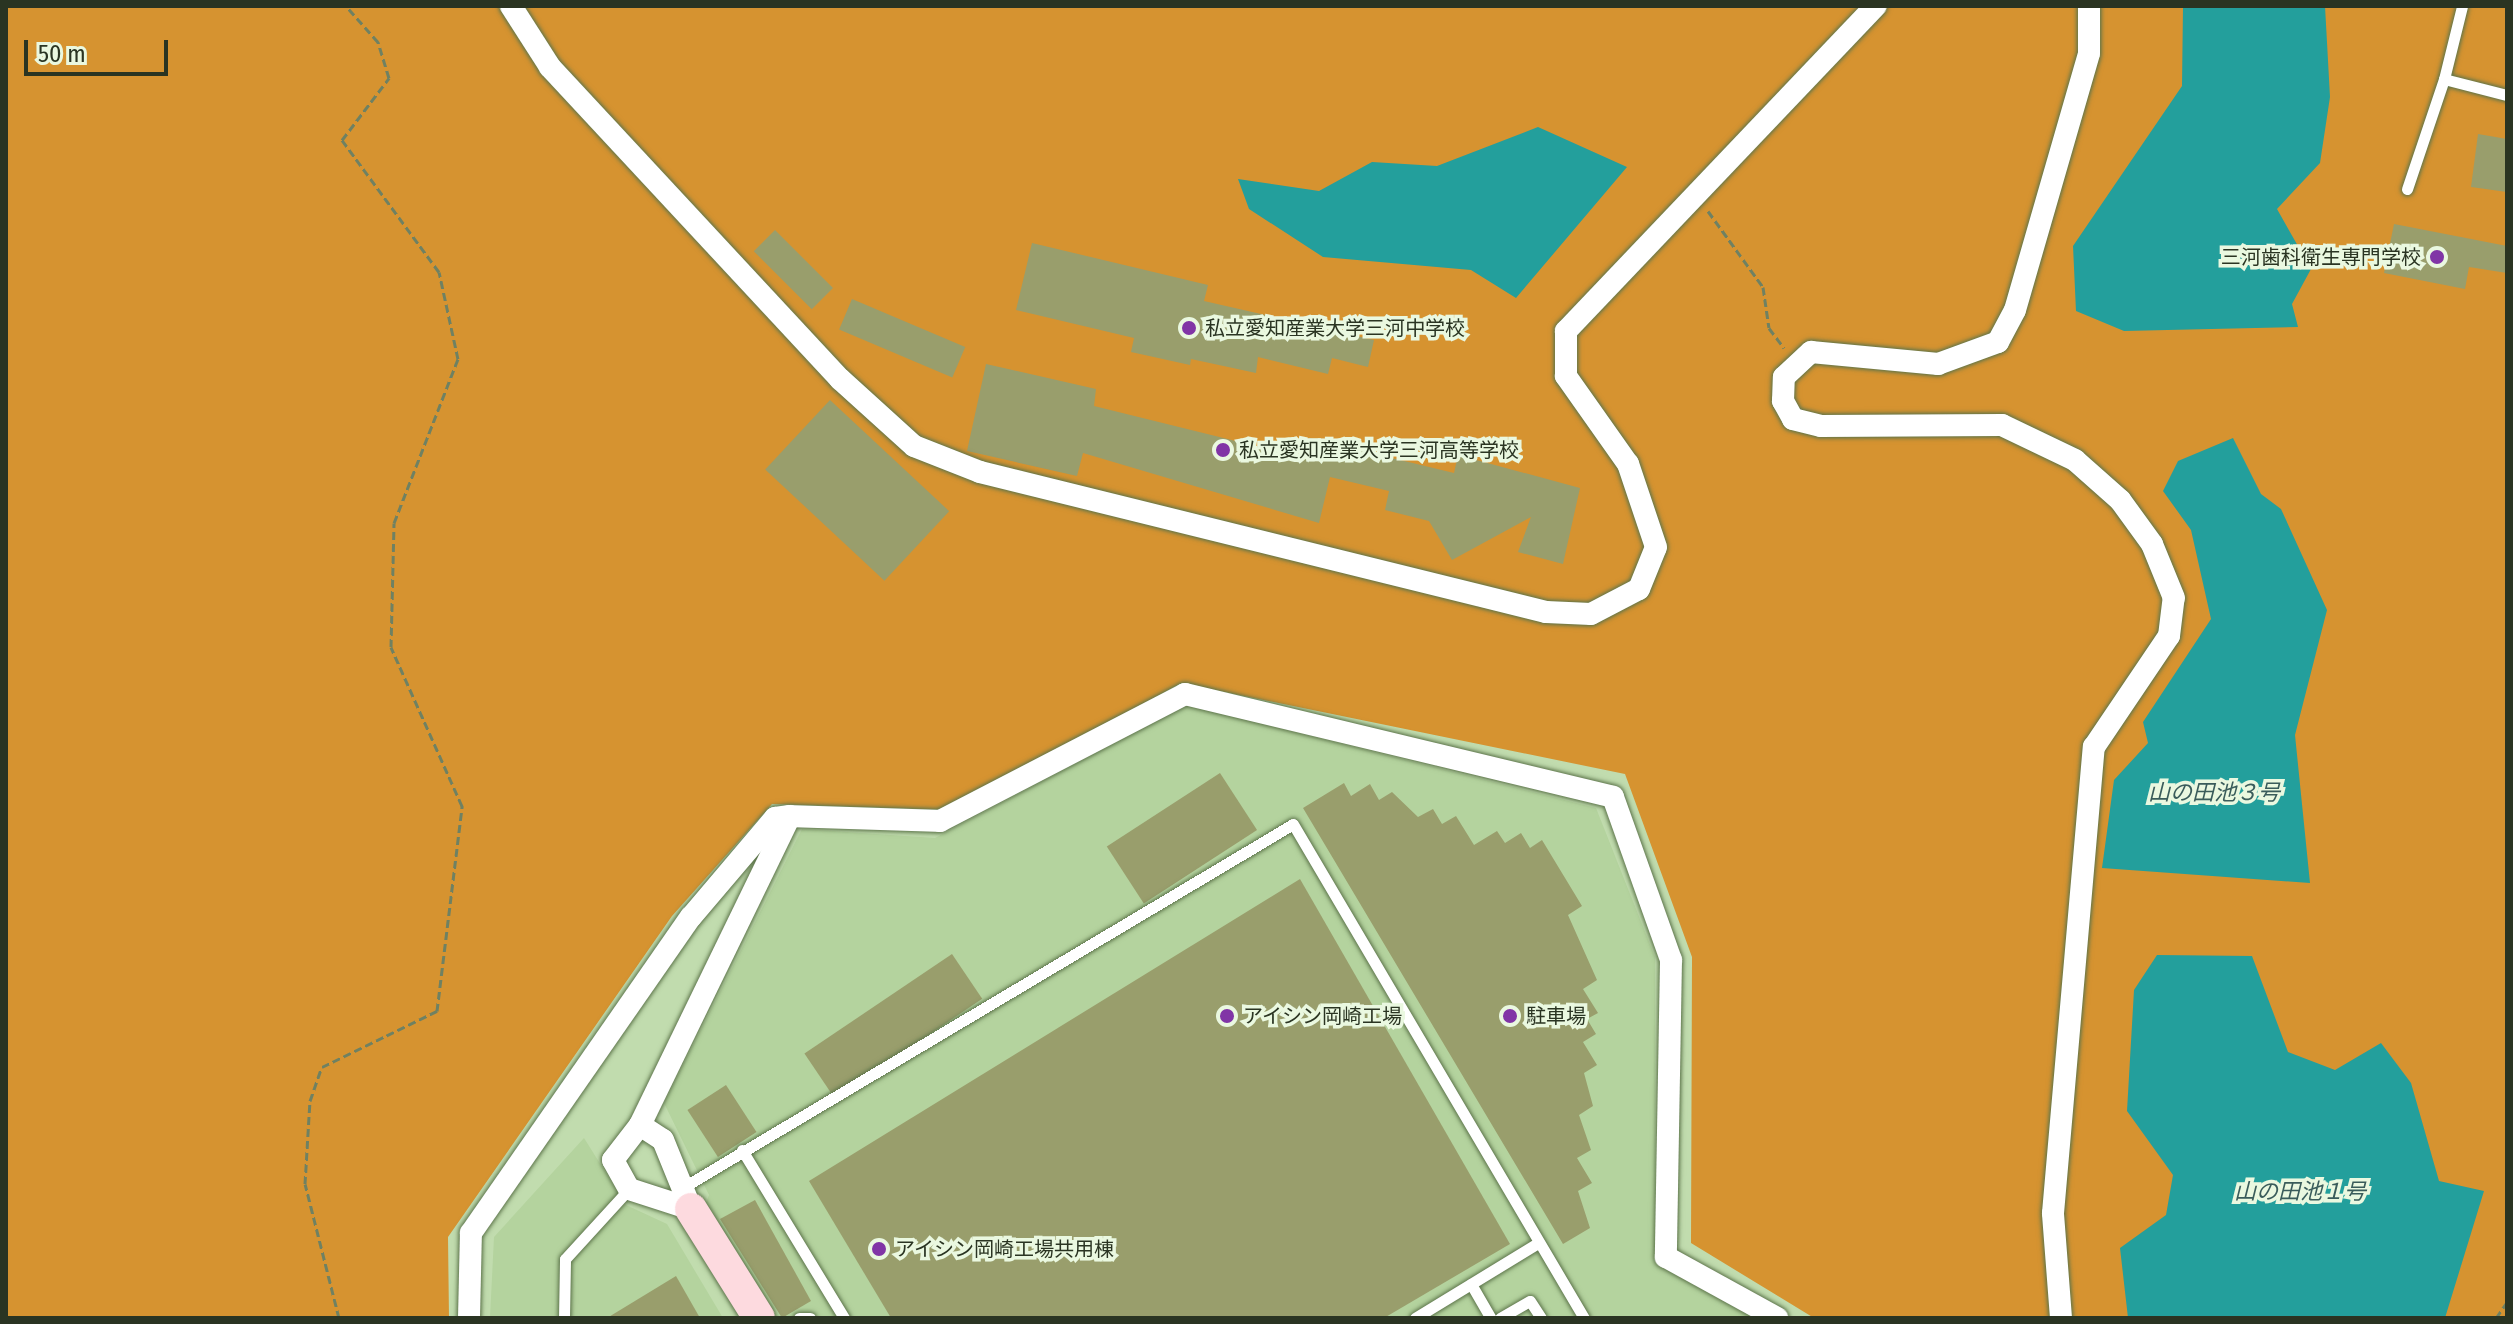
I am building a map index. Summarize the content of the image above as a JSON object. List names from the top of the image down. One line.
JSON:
{"water":["山の田池３号","山の田池１号"],"places":["三河歯科衛生専門学校","私立愛知産業大学三河中学校","私立愛知産業大学三河高等学校","アイシン岡崎工場","駐車場","アイシン岡崎工場共用棟"],"scale_bar":"50 m"}
